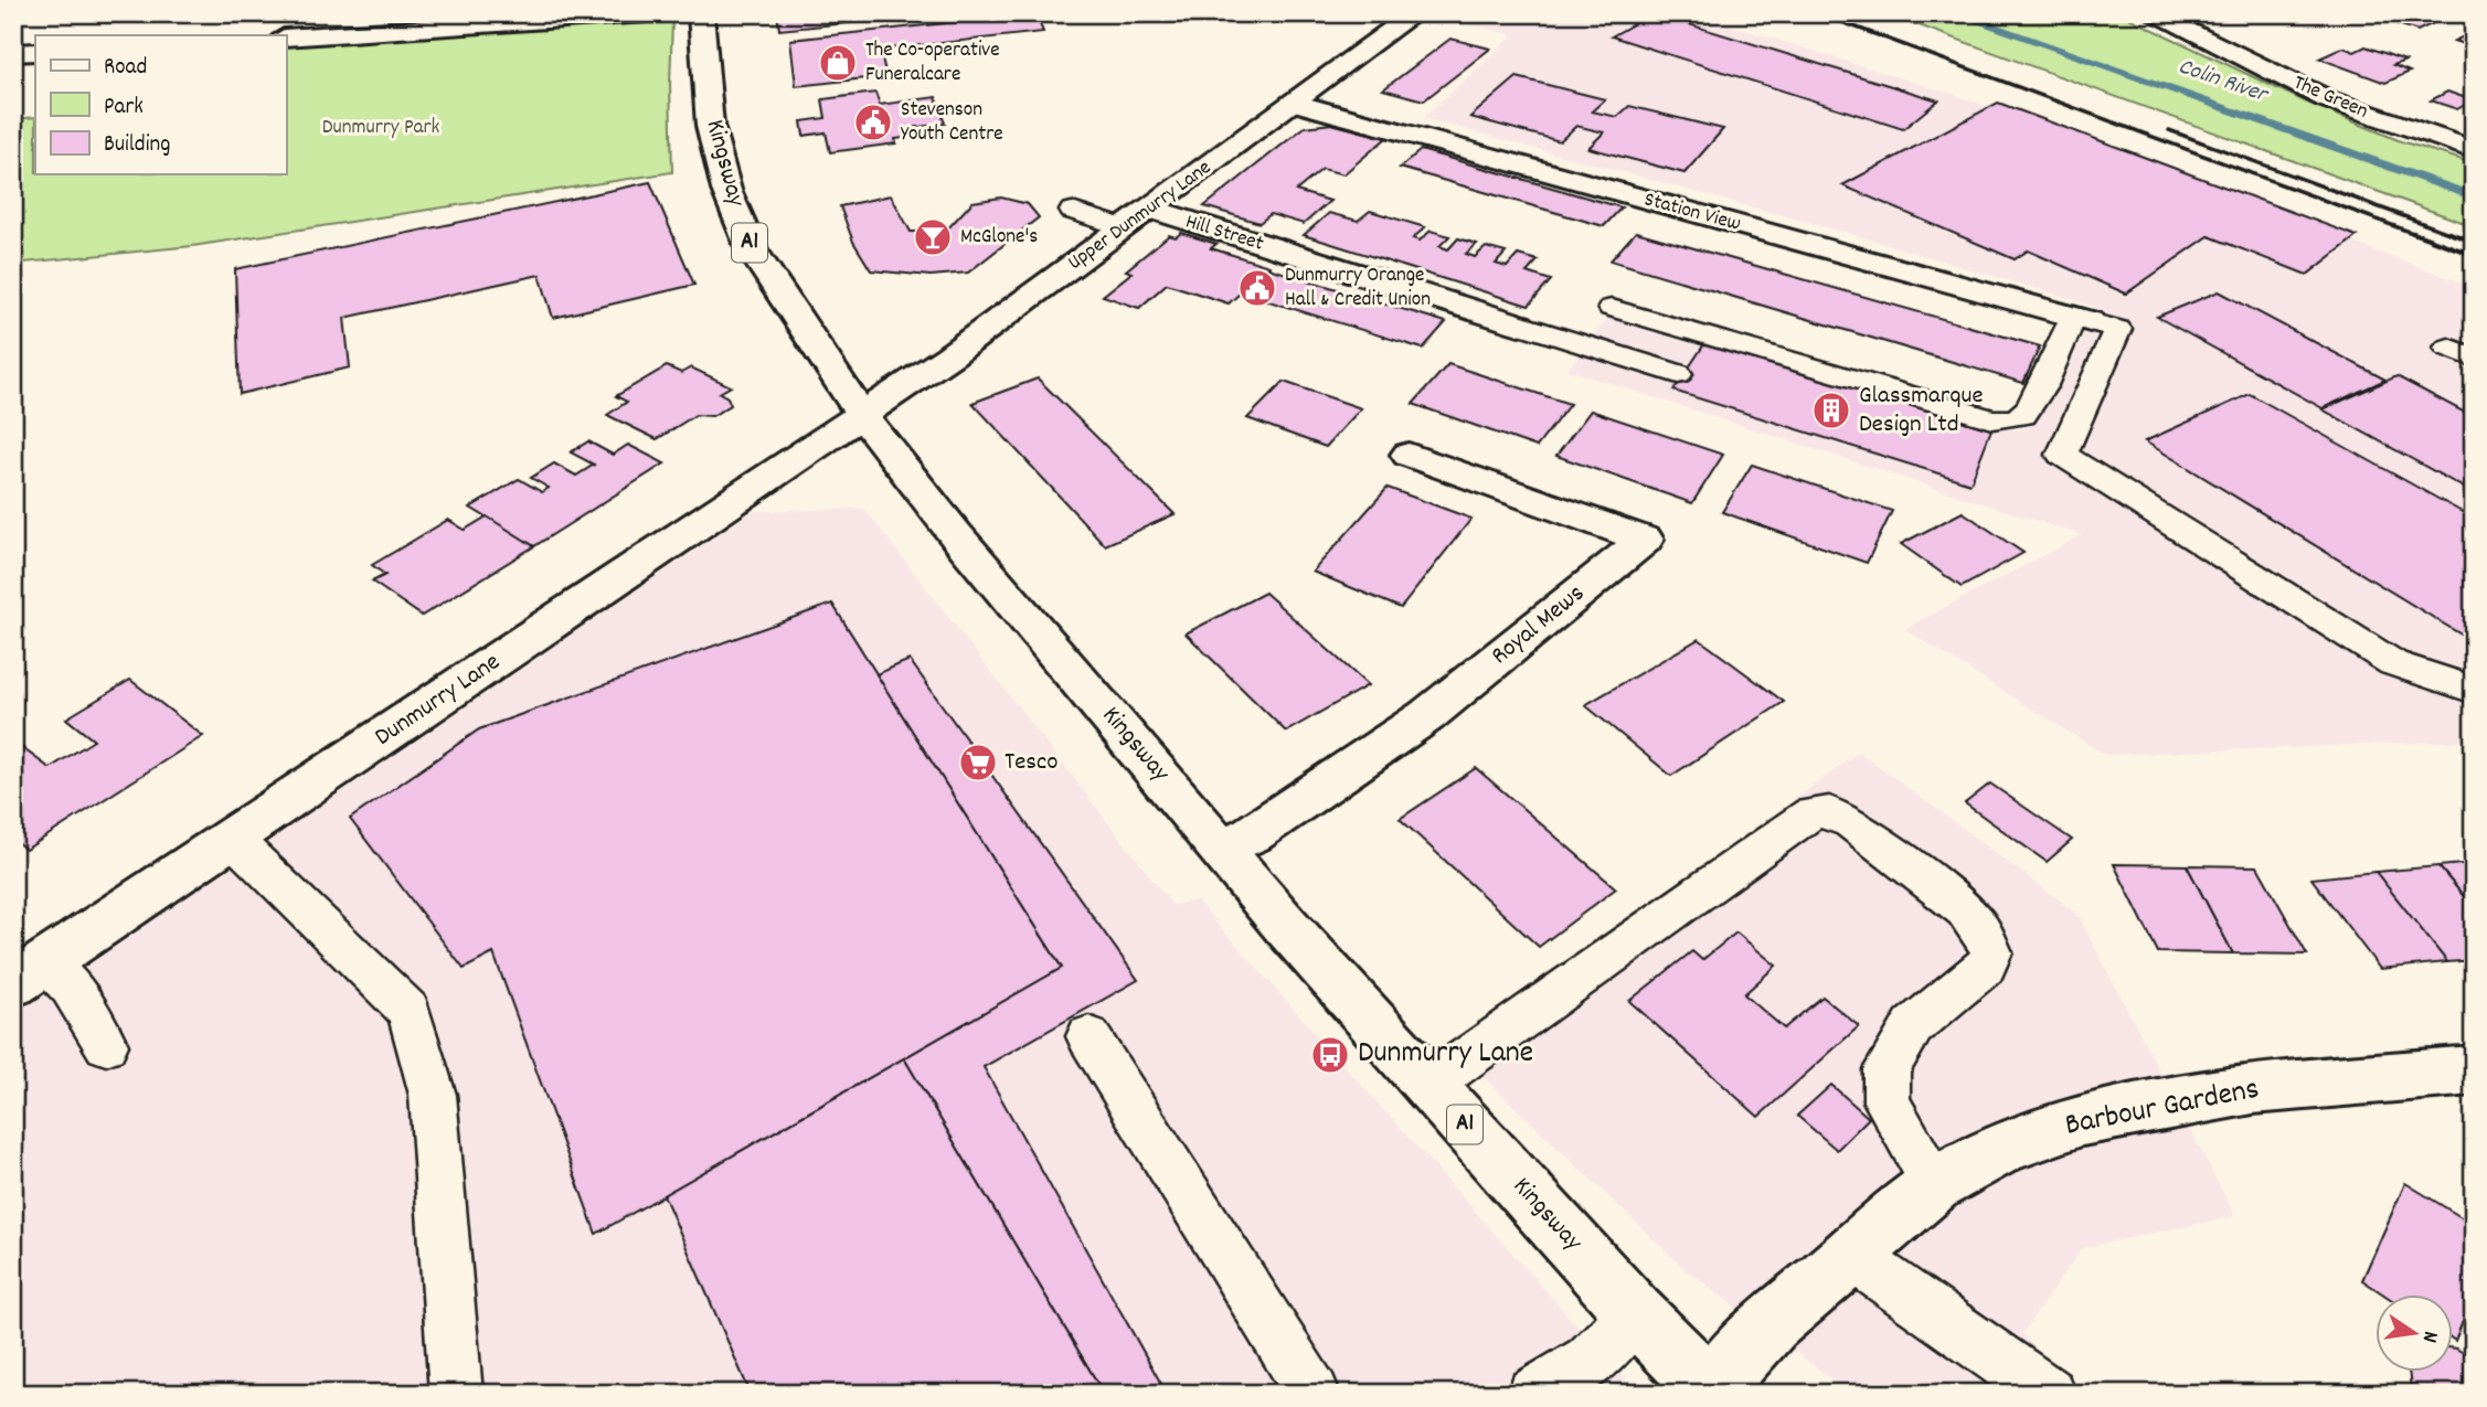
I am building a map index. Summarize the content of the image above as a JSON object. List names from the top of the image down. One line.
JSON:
{"streets":{"street":["The Green","Kingsway","Station View","Upper Dunmurry Lane","Hill Street","A1","Royal Mews","Dunmurry Lane","Barbour Gardens"]},"crossings":[["Kingsway","Upper Dunmurry Lane"],["Kingsway","Royal Mews"],["Kingsway","Dunmurry Lane"],["Kingsway","Barbour Gardens"],["Station View","Upper Dunmurry Lane"],["Upper Dunmurry Lane","Hill Street"],["Upper Dunmurry Lane","Dunmurry Lane"]],"water":["Colin River"],"parks":["Dunmurry Park"],"places":{"shop":["The Co-operative Funeralcare"],"public building":["Stevenson Youth Centre","Dunmurry Orange Hall & Credit Union"],"bar":["McGlone's"],"building":["Glassmarque Design Ltd"],"supermarket":["Tesco"],"bus stop":["Dunmurry Lane"]},"legend":["Road","Park","Building"],"north":"right"}
